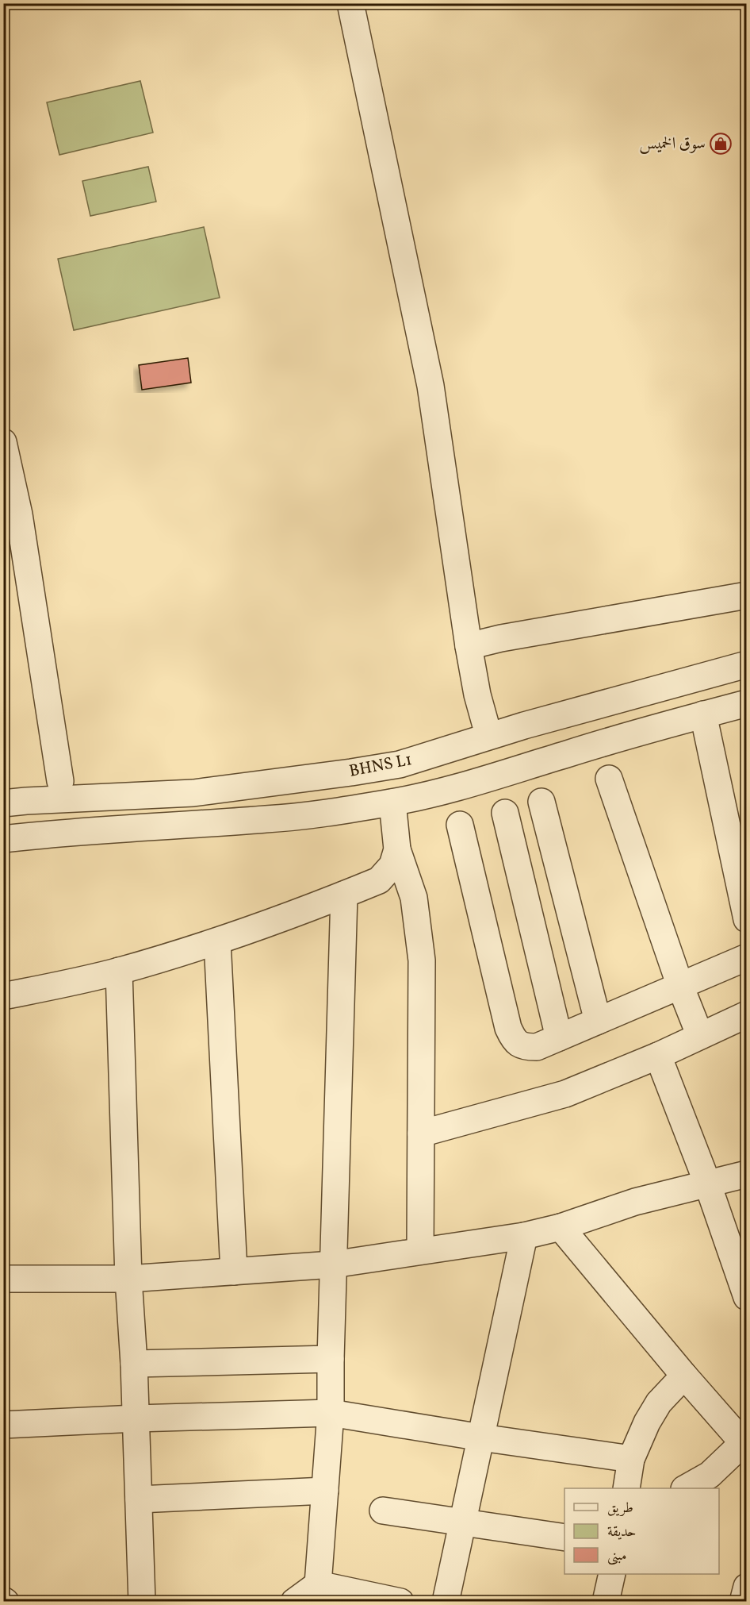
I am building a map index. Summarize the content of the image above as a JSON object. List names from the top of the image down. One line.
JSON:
{"streets":{"street":["BHNS L1"]},"places":{"shop":["سوق الخميس"]},"legend":["طريق","حديقة","مبنى"]}
